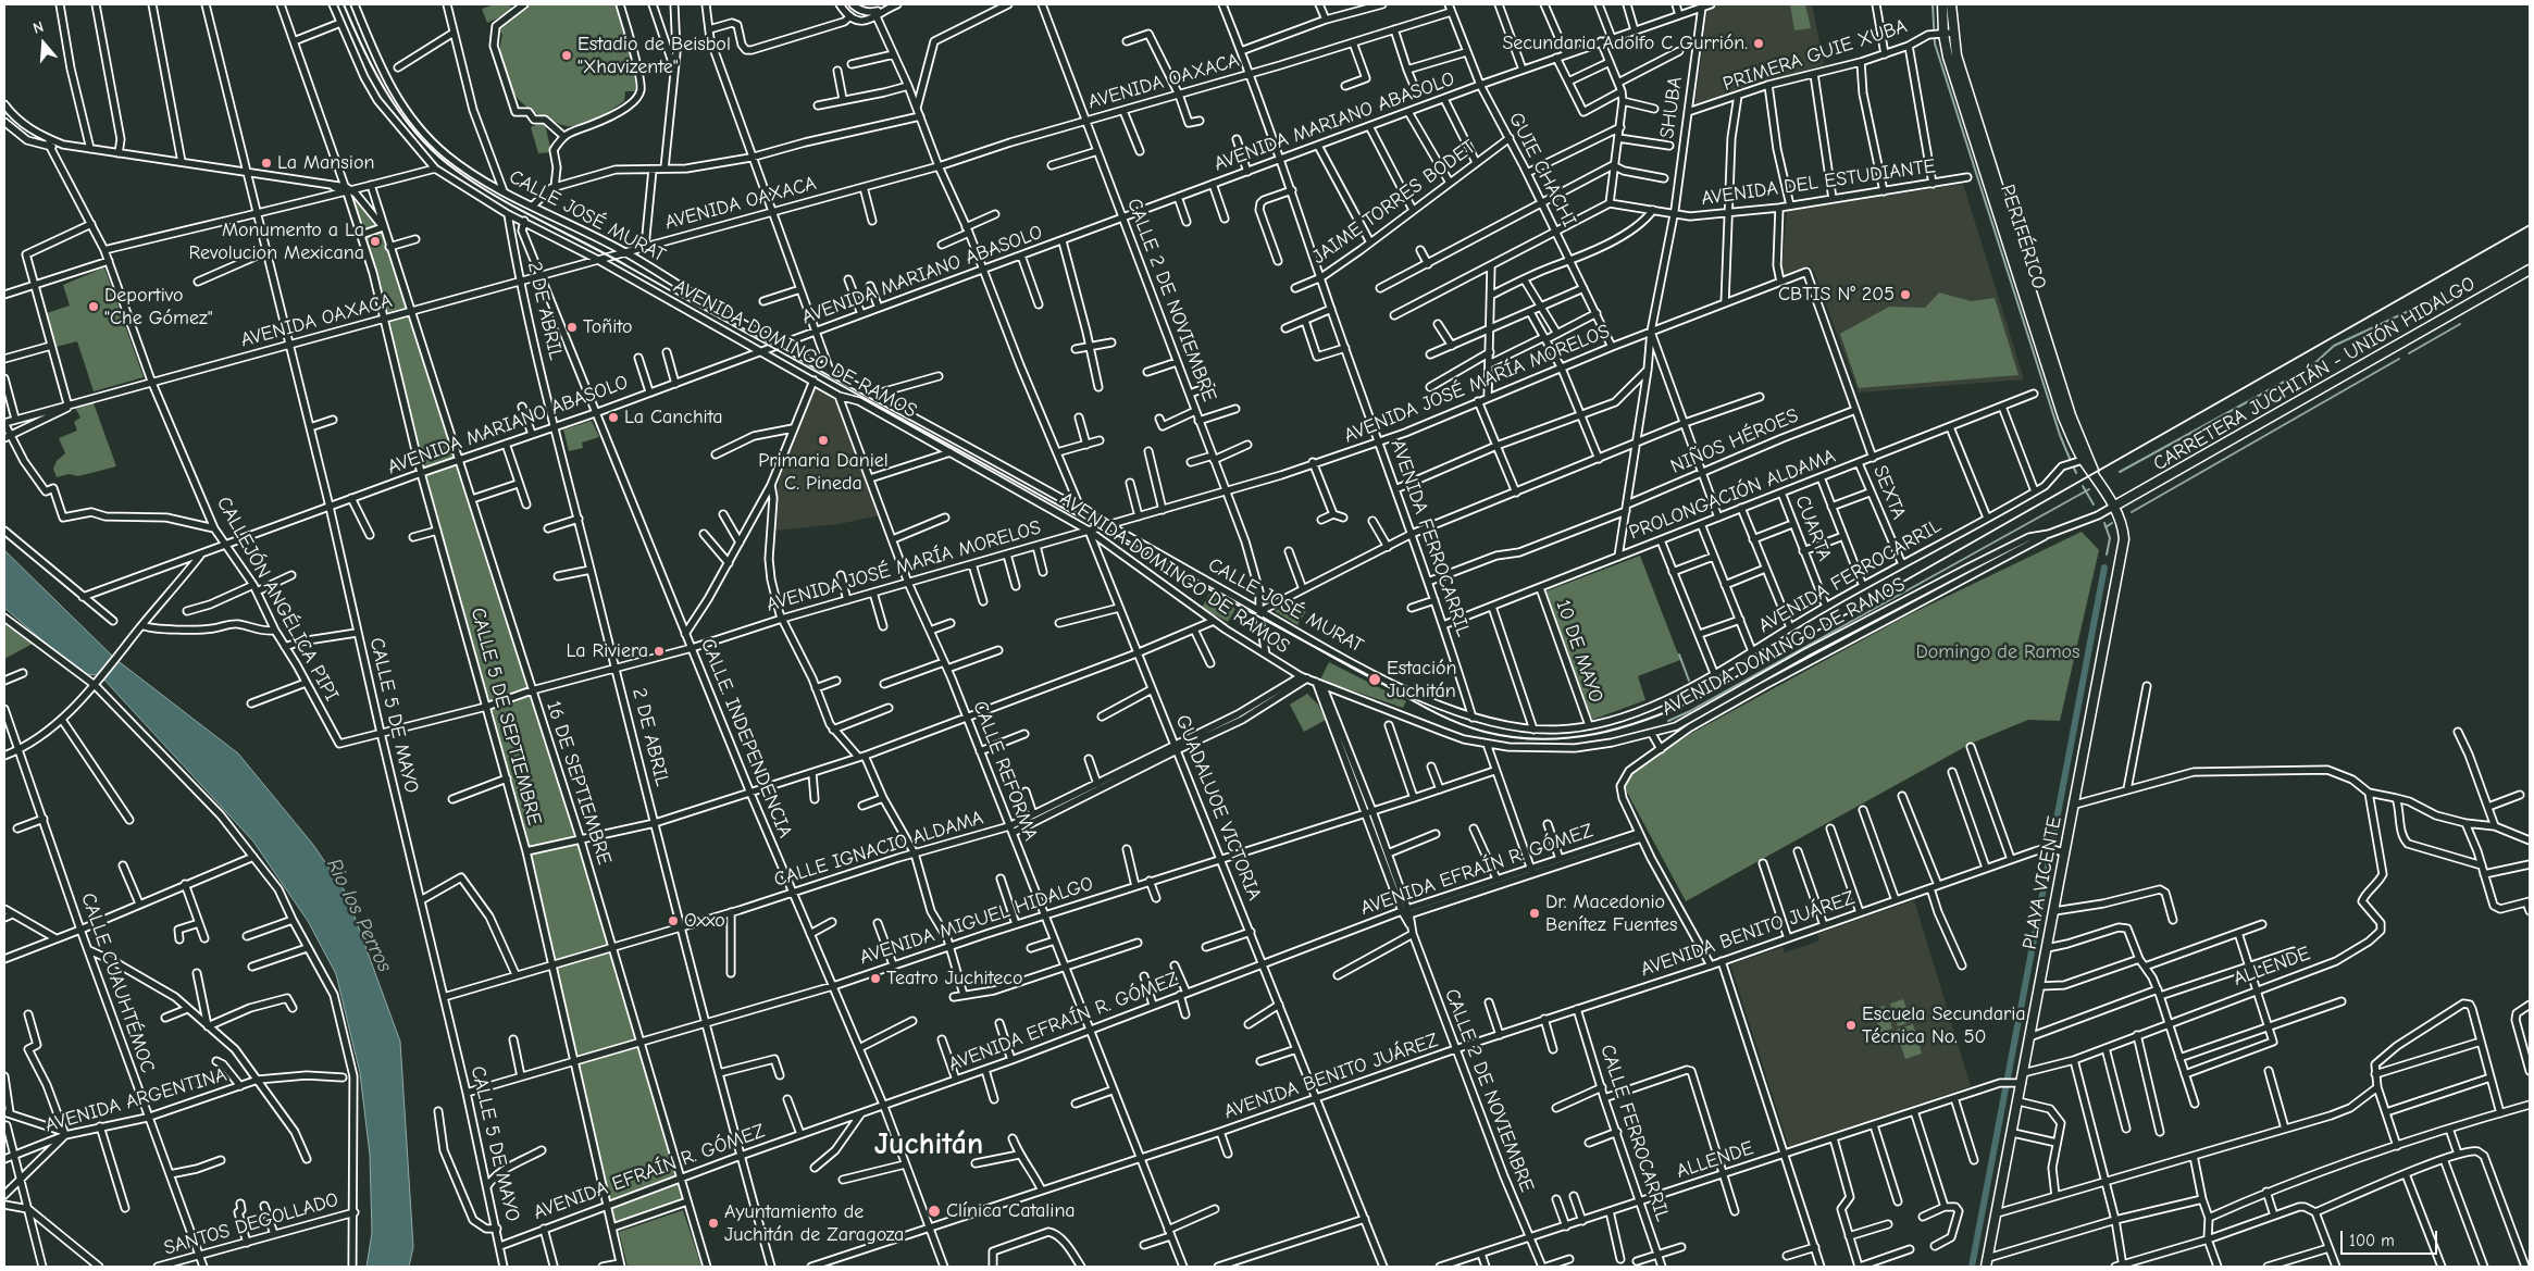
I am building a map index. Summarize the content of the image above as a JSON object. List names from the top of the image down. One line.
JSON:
{"streets":{"main road":["PERIFÉRICO","CARRETERA JUCHITÁN - UNIÓN HIDALGO","PLAYA VICENTE"],"street":["PRIMERA GUIE XUBA","AVENIDA OAXACA","SHUBA","AVENIDA MARIANO ABASOLO","GUIE CHACHI","AVENIDA DEL ESTUDIANTE","JAIME TORRES BODET","CALLE JOSÉ MURAT","CALLE 2 DE NOVIEMBRE","2 DE ABRIL","AVENIDA DOMINGO DE RAMOS","AVENIDA JOSÉ MARÍA MORELOS","NIÑOS HÉROES","SEXTA","PROLONGACIÓN ALDAMA","CUARTA","AVENIDA FERROCARRIL","CALLEJÓN ANGÉLICA PIPI","10 DE MAYO","CALLE 5 DE MAYO","CALLE 5 DE SEPTIEMBRE","CALLE. INDEPENDENCIA","CALLE REFORMA","16 DE SEPTIEMBRE","GUADALUOE VICTORIA","CALLE IGNACIO ALDAMA","AVENIDA EFRAÍN R. GÓMEZ","AVENIDA MIGUEL HIDALGO","AVENIDA BENITO JUÁREZ","ALLENDE","CALLE CUAUHTÉMOC","AVENIDA ARGENTINA","CALLE FERROCARRIL","SANTOS DEGOLLADO"]},"crossings":[["PRIMERA GUIE XUBA","SHUBA"],["PRIMERA GUIE XUBA","PERIFÉRICO"],["AVENIDA OAXACA","GUIE CHACHI"],["AVENIDA OAXACA","CALLE JOSÉ MURAT"],["AVENIDA OAXACA","CALLE 2 DE NOVIEMBRE"],["AVENIDA OAXACA","2 DE ABRIL"],["AVENIDA OAXACA","AVENIDA DOMINGO DE RAMOS"],["AVENIDA OAXACA","AVENIDA FERROCARRIL"],["AVENIDA OAXACA","CALLEJÓN ANGÉLICA PIPI"],["AVENIDA OAXACA","CALLE 5 DE MAYO"],["AVENIDA OAXACA","CALLE 5 DE SEPTIEMBRE"],["AVENIDA OAXACA","CALLE. INDEPENDENCIA"],["AVENIDA OAXACA","16 DE SEPTIEMBRE"],["SHUBA","AVENIDA MARIANO ABASOLO"],["SHUBA","AVENIDA DEL ESTUDIANTE"],["SHUBA","AVENIDA JOSÉ MARÍA MORELOS"],["SHUBA","NIÑOS HÉROES"],["SHUBA","PROLONGACIÓN ALDAMA"],["AVENIDA MARIANO ABASOLO","GUIE CHACHI"],["AVENIDA MARIANO ABASOLO","CALLE JOSÉ MURAT"],["AVENIDA MARIANO ABASOLO","CALLE 2 DE NOVIEMBRE"],["AVENIDA MARIANO ABASOLO","2 DE ABRIL"],["AVENIDA MARIANO ABASOLO","AVENIDA DOMINGO DE RAMOS"],["AVENIDA MARIANO ABASOLO","AVENIDA FERROCARRIL"],["AVENIDA MARIANO ABASOLO","CALLEJÓN ANGÉLICA PIPI"],["AVENIDA MARIANO ABASOLO","CALLE 5 DE MAYO"],["AVENIDA MARIANO ABASOLO","CALLE 5 DE SEPTIEMBRE"],["AVENIDA MARIANO ABASOLO","CALLE. INDEPENDENCIA"],["AVENIDA MARIANO ABASOLO","16 DE SEPTIEMBRE"],["GUIE CHACHI","JAIME TORRES BODET"],["GUIE CHACHI","AVENIDA JOSÉ MARÍA MORELOS"],["JAIME TORRES BODET","AVENIDA FERROCARRIL"],["CALLE JOSÉ MURAT","CALLE 2 DE NOVIEMBRE"],["CALLE JOSÉ MURAT","AVENIDA JOSÉ MARÍA MORELOS"],["CALLE JOSÉ MURAT","AVENIDA FERROCARRIL"],["PERIFÉRICO","AVENIDA DOMINGO DE RAMOS"],["PERIFÉRICO","CARRETERA JUCHITÁN - UNIÓN HIDALGO"],["PERIFÉRICO","AVENIDA FERROCARRIL"],["PERIFÉRICO","PLAYA VICENTE"],["CALLE 2 DE NOVIEMBRE","AVENIDA DOMINGO DE RAMOS"],["CALLE 2 DE NOVIEMBRE","AVENIDA JOSÉ MARÍA MORELOS"],["CALLE 2 DE NOVIEMBRE","AVENIDA EFRAÍN R. GÓMEZ"],["CALLE 2 DE NOVIEMBRE","AVENIDA MIGUEL HIDALGO"],["CALLE 2 DE NOVIEMBRE","AVENIDA BENITO JUÁREZ"],["CALLE 2 DE NOVIEMBRE","ALLENDE"],["2 DE ABRIL","AVENIDA DOMINGO DE RAMOS"],["2 DE ABRIL","AVENIDA JOSÉ MARÍA MORELOS"],["2 DE ABRIL","CALLE IGNACIO ALDAMA"],["2 DE ABRIL","AVENIDA EFRAÍN R. GÓMEZ"],["2 DE ABRIL","AVENIDA MIGUEL HIDALGO"],["AVENIDA DOMINGO DE RAMOS","CARRETERA JUCHITÁN - UNIÓN HIDALGO"],["AVENIDA DOMINGO DE RAMOS","AVENIDA JOSÉ MARÍA MORELOS"],["AVENIDA DOMINGO DE RAMOS","CALLE. INDEPENDENCIA"],["AVENIDA DOMINGO DE RAMOS","CALLE REFORMA"],["AVENIDA DOMINGO DE RAMOS","GUADALUOE VICTORIA"],["AVENIDA DOMINGO DE RAMOS","CALLE IGNACIO ALDAMA"],["AVENIDA DOMINGO DE RAMOS","PLAYA VICENTE"],["CARRETERA JUCHITÁN - UNIÓN HIDALGO","PLAYA VICENTE"],["AVENIDA JOSÉ MARÍA MORELOS","NIÑOS HÉROES"],["AVENIDA JOSÉ MARÍA MORELOS","AVENIDA FERROCARRIL"],["AVENIDA JOSÉ MARÍA MORELOS","CALLEJÓN ANGÉLICA PIPI"],["AVENIDA JOSÉ MARÍA MORELOS","CALLE 5 DE MAYO"],["AVENIDA JOSÉ MARÍA MORELOS","CALLE 5 DE SEPTIEMBRE"],["AVENIDA JOSÉ MARÍA MORELOS","CALLE. INDEPENDENCIA"],["AVENIDA JOSÉ MARÍA MORELOS","CALLE REFORMA"],["AVENIDA JOSÉ MARÍA MORELOS","16 DE SEPTIEMBRE"],["AVENIDA JOSÉ MARÍA MORELOS","GUADALUOE VICTORIA"],["NIÑOS HÉROES","AVENIDA FERROCARRIL"],["SEXTA","PROLONGACIÓN ALDAMA"],["SEXTA","AVENIDA FERROCARRIL"],["PROLONGACIÓN ALDAMA","CUARTA"],["PROLONGACIÓN ALDAMA","AVENIDA FERROCARRIL"],["PROLONGACIÓN ALDAMA","10 DE MAYO"],["CUARTA","AVENIDA FERROCARRIL"],["AVENIDA FERROCARRIL","10 DE MAYO"],["CALLE 5 DE MAYO","CALLE IGNACIO ALDAMA"],["CALLE 5 DE MAYO","AVENIDA EFRAÍN R. GÓMEZ"],["CALLE 5 DE MAYO","AVENIDA MIGUEL HIDALGO"],["CALLE 5 DE SEPTIEMBRE","CALLE IGNACIO ALDAMA"],["CALLE 5 DE SEPTIEMBRE","AVENIDA EFRAÍN R. GÓMEZ"],["CALLE 5 DE SEPTIEMBRE","AVENIDA MIGUEL HIDALGO"],["CALLE. INDEPENDENCIA","CALLE IGNACIO ALDAMA"],["CALLE. INDEPENDENCIA","AVENIDA EFRAÍN R. GÓMEZ"],["CALLE. INDEPENDENCIA","AVENIDA MIGUEL HIDALGO"],["CALLE. INDEPENDENCIA","AVENIDA BENITO JUÁREZ"],["CALLE REFORMA","CALLE IGNACIO ALDAMA"],["CALLE REFORMA","AVENIDA EFRAÍN R. GÓMEZ"],["CALLE REFORMA","AVENIDA MIGUEL HIDALGO"],["CALLE REFORMA","AVENIDA BENITO JUÁREZ"],["16 DE SEPTIEMBRE","CALLE IGNACIO ALDAMA"],["16 DE SEPTIEMBRE","AVENIDA EFRAÍN R. GÓMEZ"],["16 DE SEPTIEMBRE","AVENIDA MIGUEL HIDALGO"],["GUADALUOE VICTORIA","CALLE IGNACIO ALDAMA"],["GUADALUOE VICTORIA","AVENIDA EFRAÍN R. GÓMEZ"],["GUADALUOE VICTORIA","AVENIDA MIGUEL HIDALGO"],["GUADALUOE VICTORIA","AVENIDA BENITO JUÁREZ"],["PLAYA VICENTE","AVENIDA BENITO JUÁREZ"],["PLAYA VICENTE","ALLENDE"],["AVENIDA BENITO JUÁREZ","CALLE FERROCARRIL"],["ALLENDE","CALLE FERROCARRIL"],["CALLE CUAUHTÉMOC","AVENIDA ARGENTINA"],["CALLE CUAUHTÉMOC","SANTOS DEGOLLADO"]],"districts":["Juchitán"],"water":["Rio los Perros"],"parks":["Domingo de Ramos"],"places":["Secundaria Adolfo C Gurrión.","Estadio de Beisbol \"Xhavizente\"","La Mansion","Monumento a La Revolucion Mexicana","CBTIS N° 205","Deportivo \"Che Gómez\"","Toñito","La Canchita","Primaria Daniel C. Pineda","La Riviera","Estación Juchitán","Dr. Macedonio Benítez Fuentes","Oxxo","Teatro Juchiteco","Escuela Secundaria Técnica No. 50","Clínica Catalina","Ayuntamiento de Juchitán de Zaragoza"],"scale_bar":"100 m","north":"top"}
